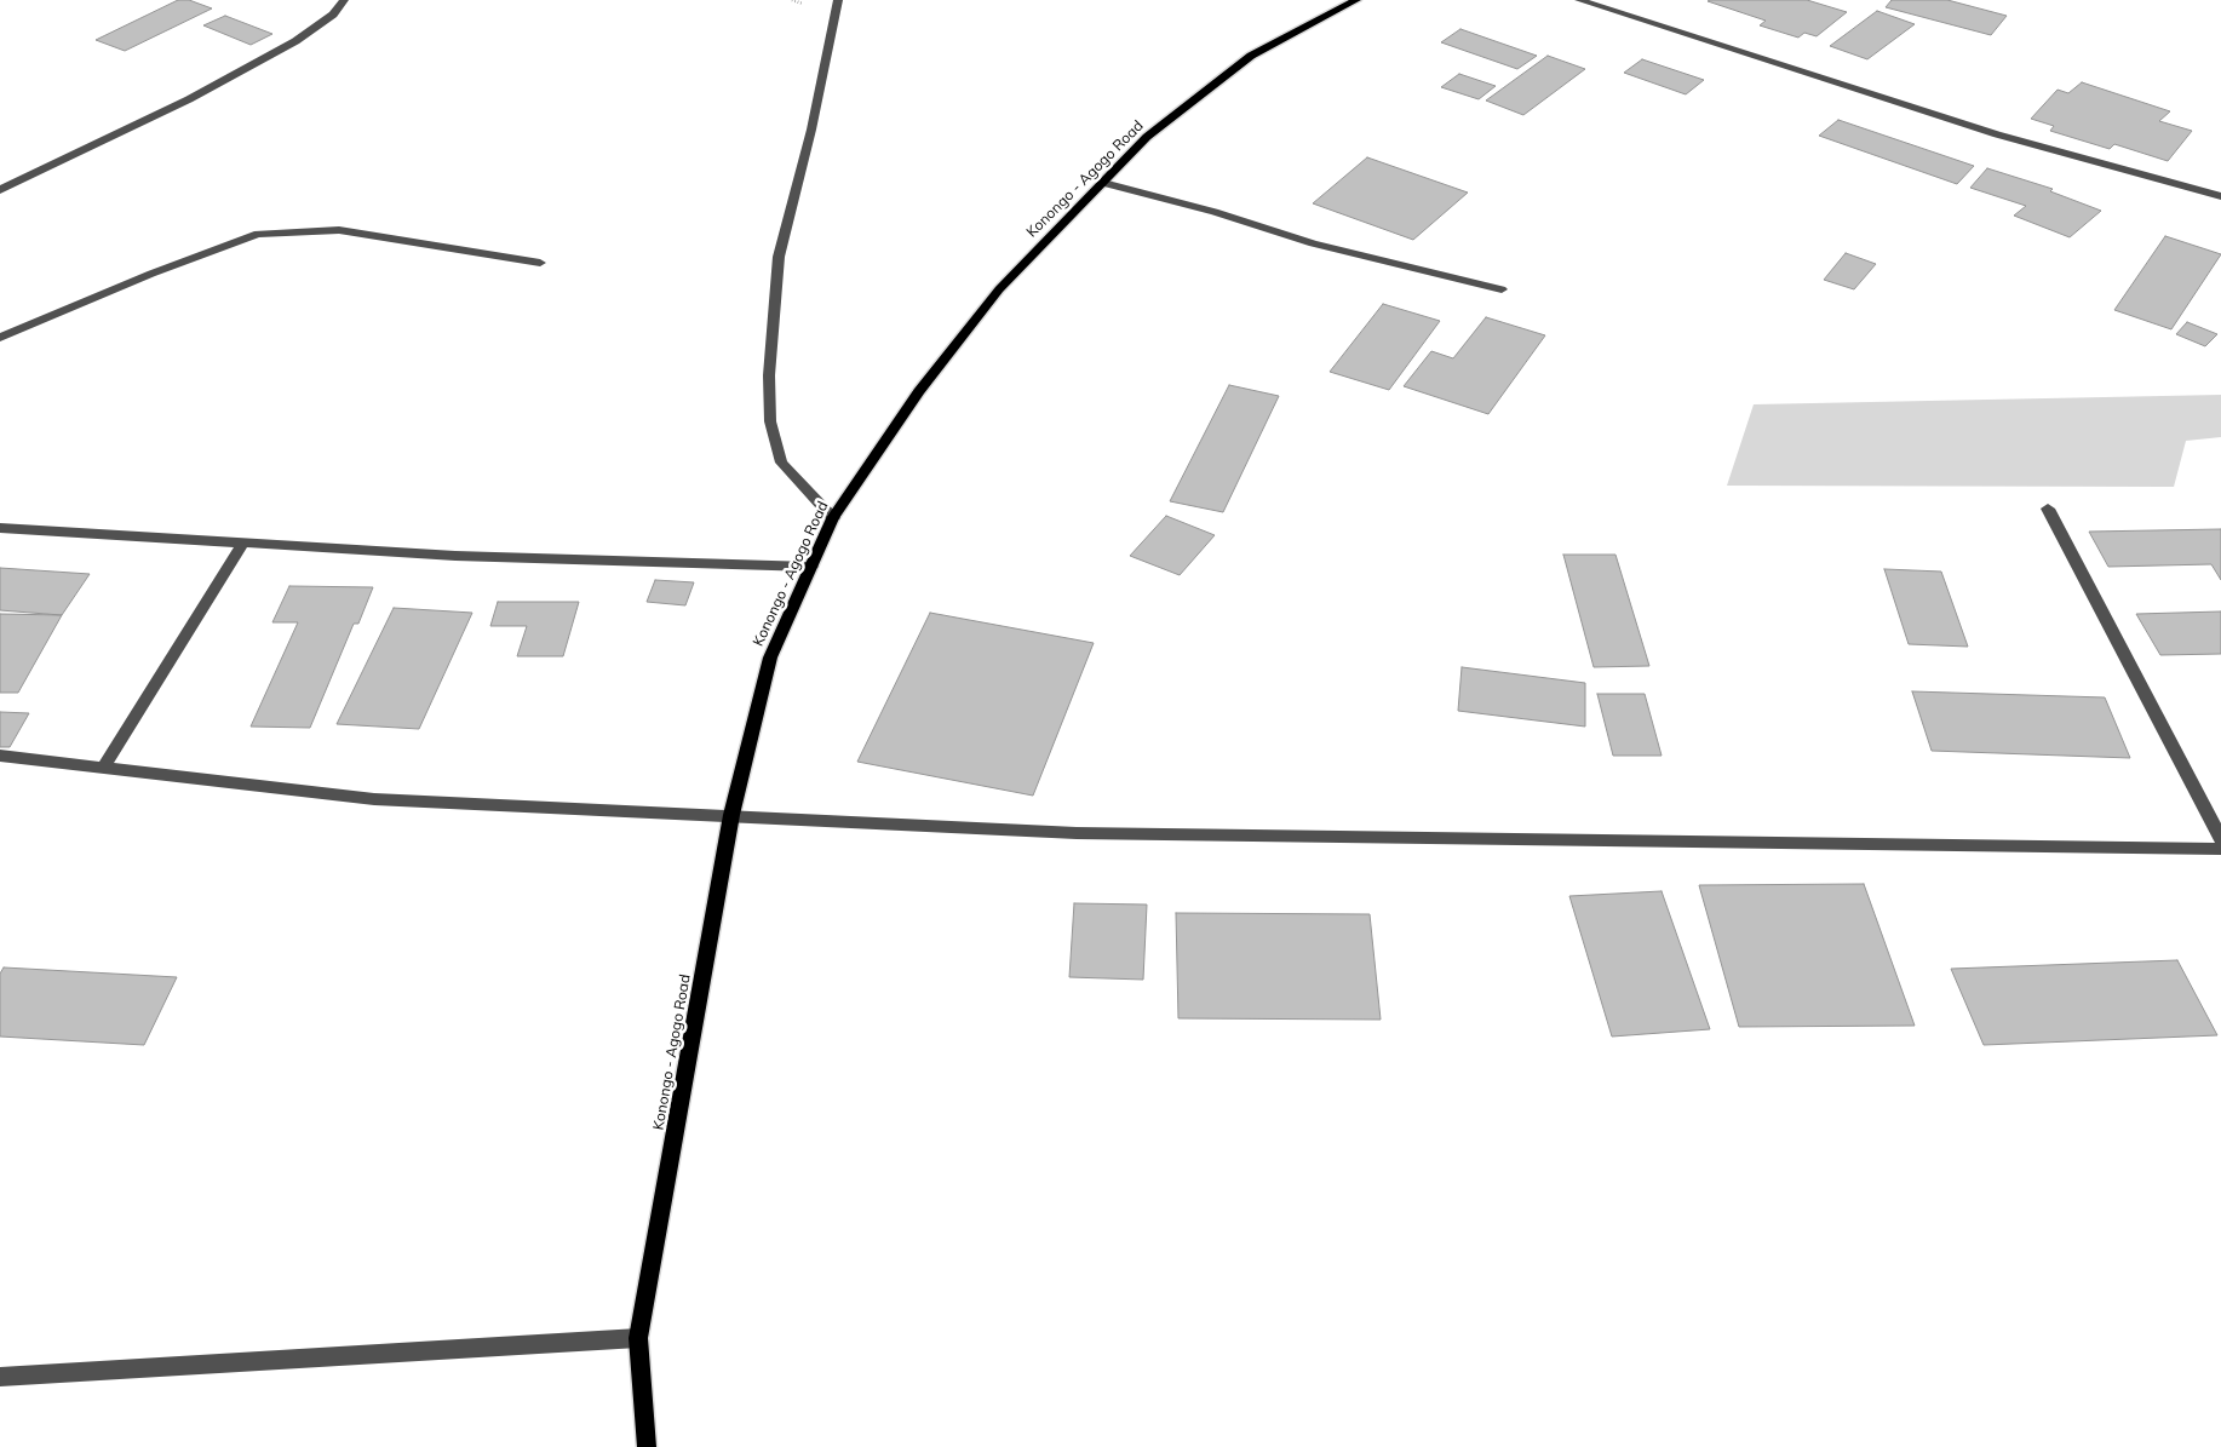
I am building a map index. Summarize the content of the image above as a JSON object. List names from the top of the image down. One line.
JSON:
{"streets":{"main road":["Konongo - Agogo Road"]}}
